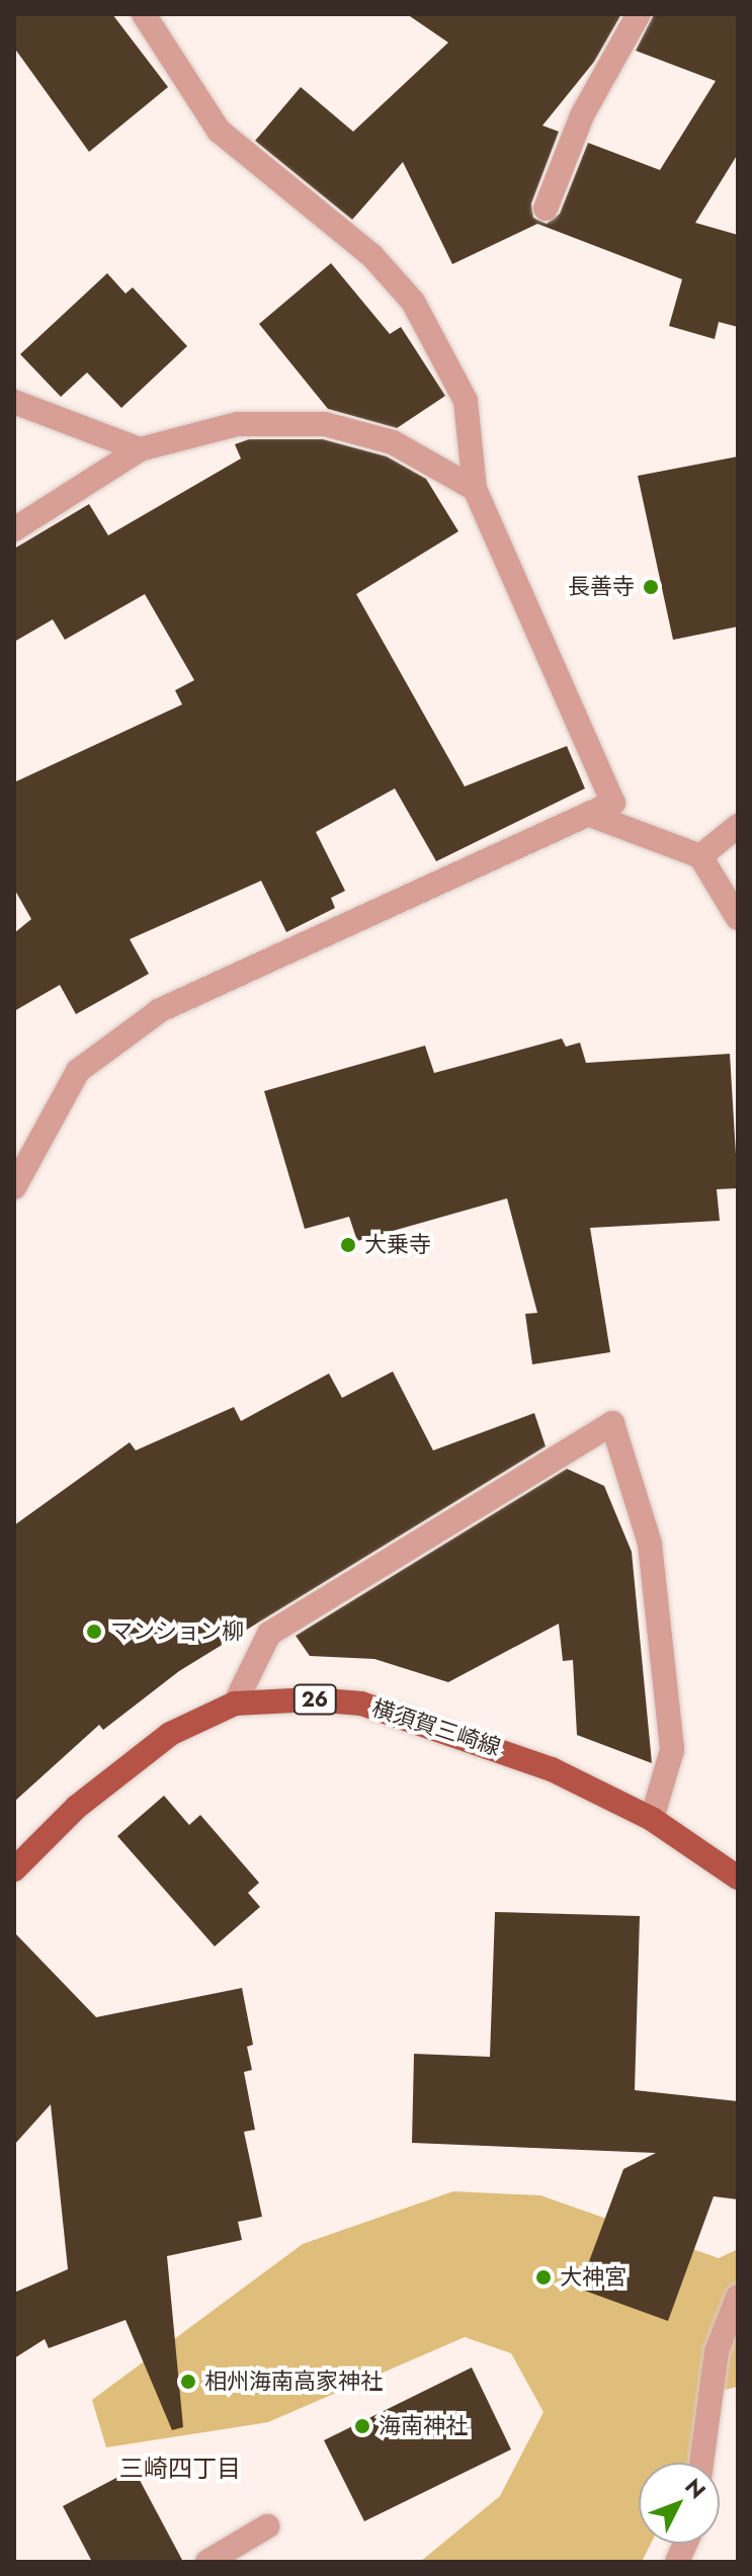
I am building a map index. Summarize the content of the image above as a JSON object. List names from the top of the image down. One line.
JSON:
{"streets":{"main road":["26","横須賀三崎線"]},"districts":["三崎四丁目"],"places":["長善寺","大乗寺","マンション柳","大神宮","相州海南高家神社","海南神社"],"north":"top right"}
